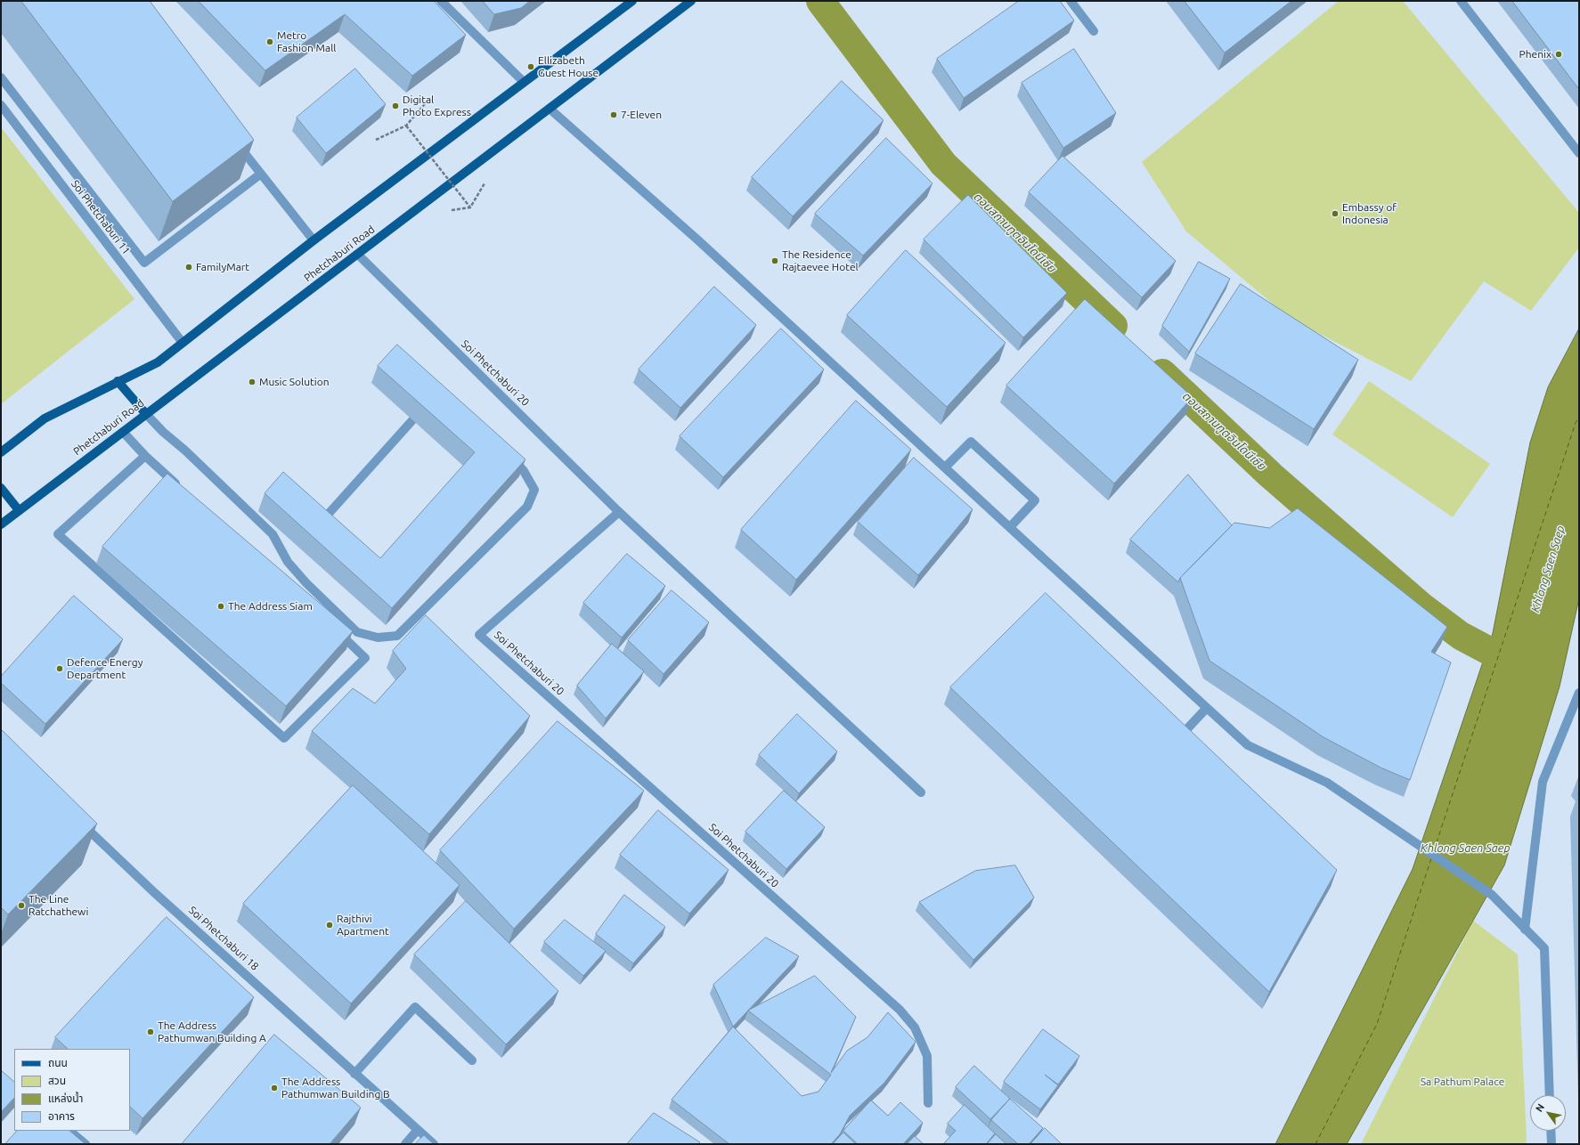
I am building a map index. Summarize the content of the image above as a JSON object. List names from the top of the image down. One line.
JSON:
{"streets":{"main road":["Phetchaburi Road"],"street":["Soi Phetchaburi 11","Soi Phetchaburi 20","Soi Phetchaburi 18"]},"crossings":[["Phetchaburi Road","Soi Phetchaburi 20"]],"water":["ตอนสถานทูตอินโดนีเซีย","Khlong Saen Saep"],"parks":["Sa Pathum Palace"],"places":["Metro Fashion Mall","Phenix","Ellizabeth Guest House","Digital Photo Express","7-Eleven","Embassy of Indonesia","The Residence Rajtaevee Hotel","FamilyMart","Music Solution","The Address Siam","Defence Energy Department","The Line Ratchathewi","Rajthivi Apartment","The Address Pathumwan Building A","The Address Pathumwan Building B"],"legend":["ถนน","สวน","แหล่งน้ำ","อาคาร"],"north":"top left"}
